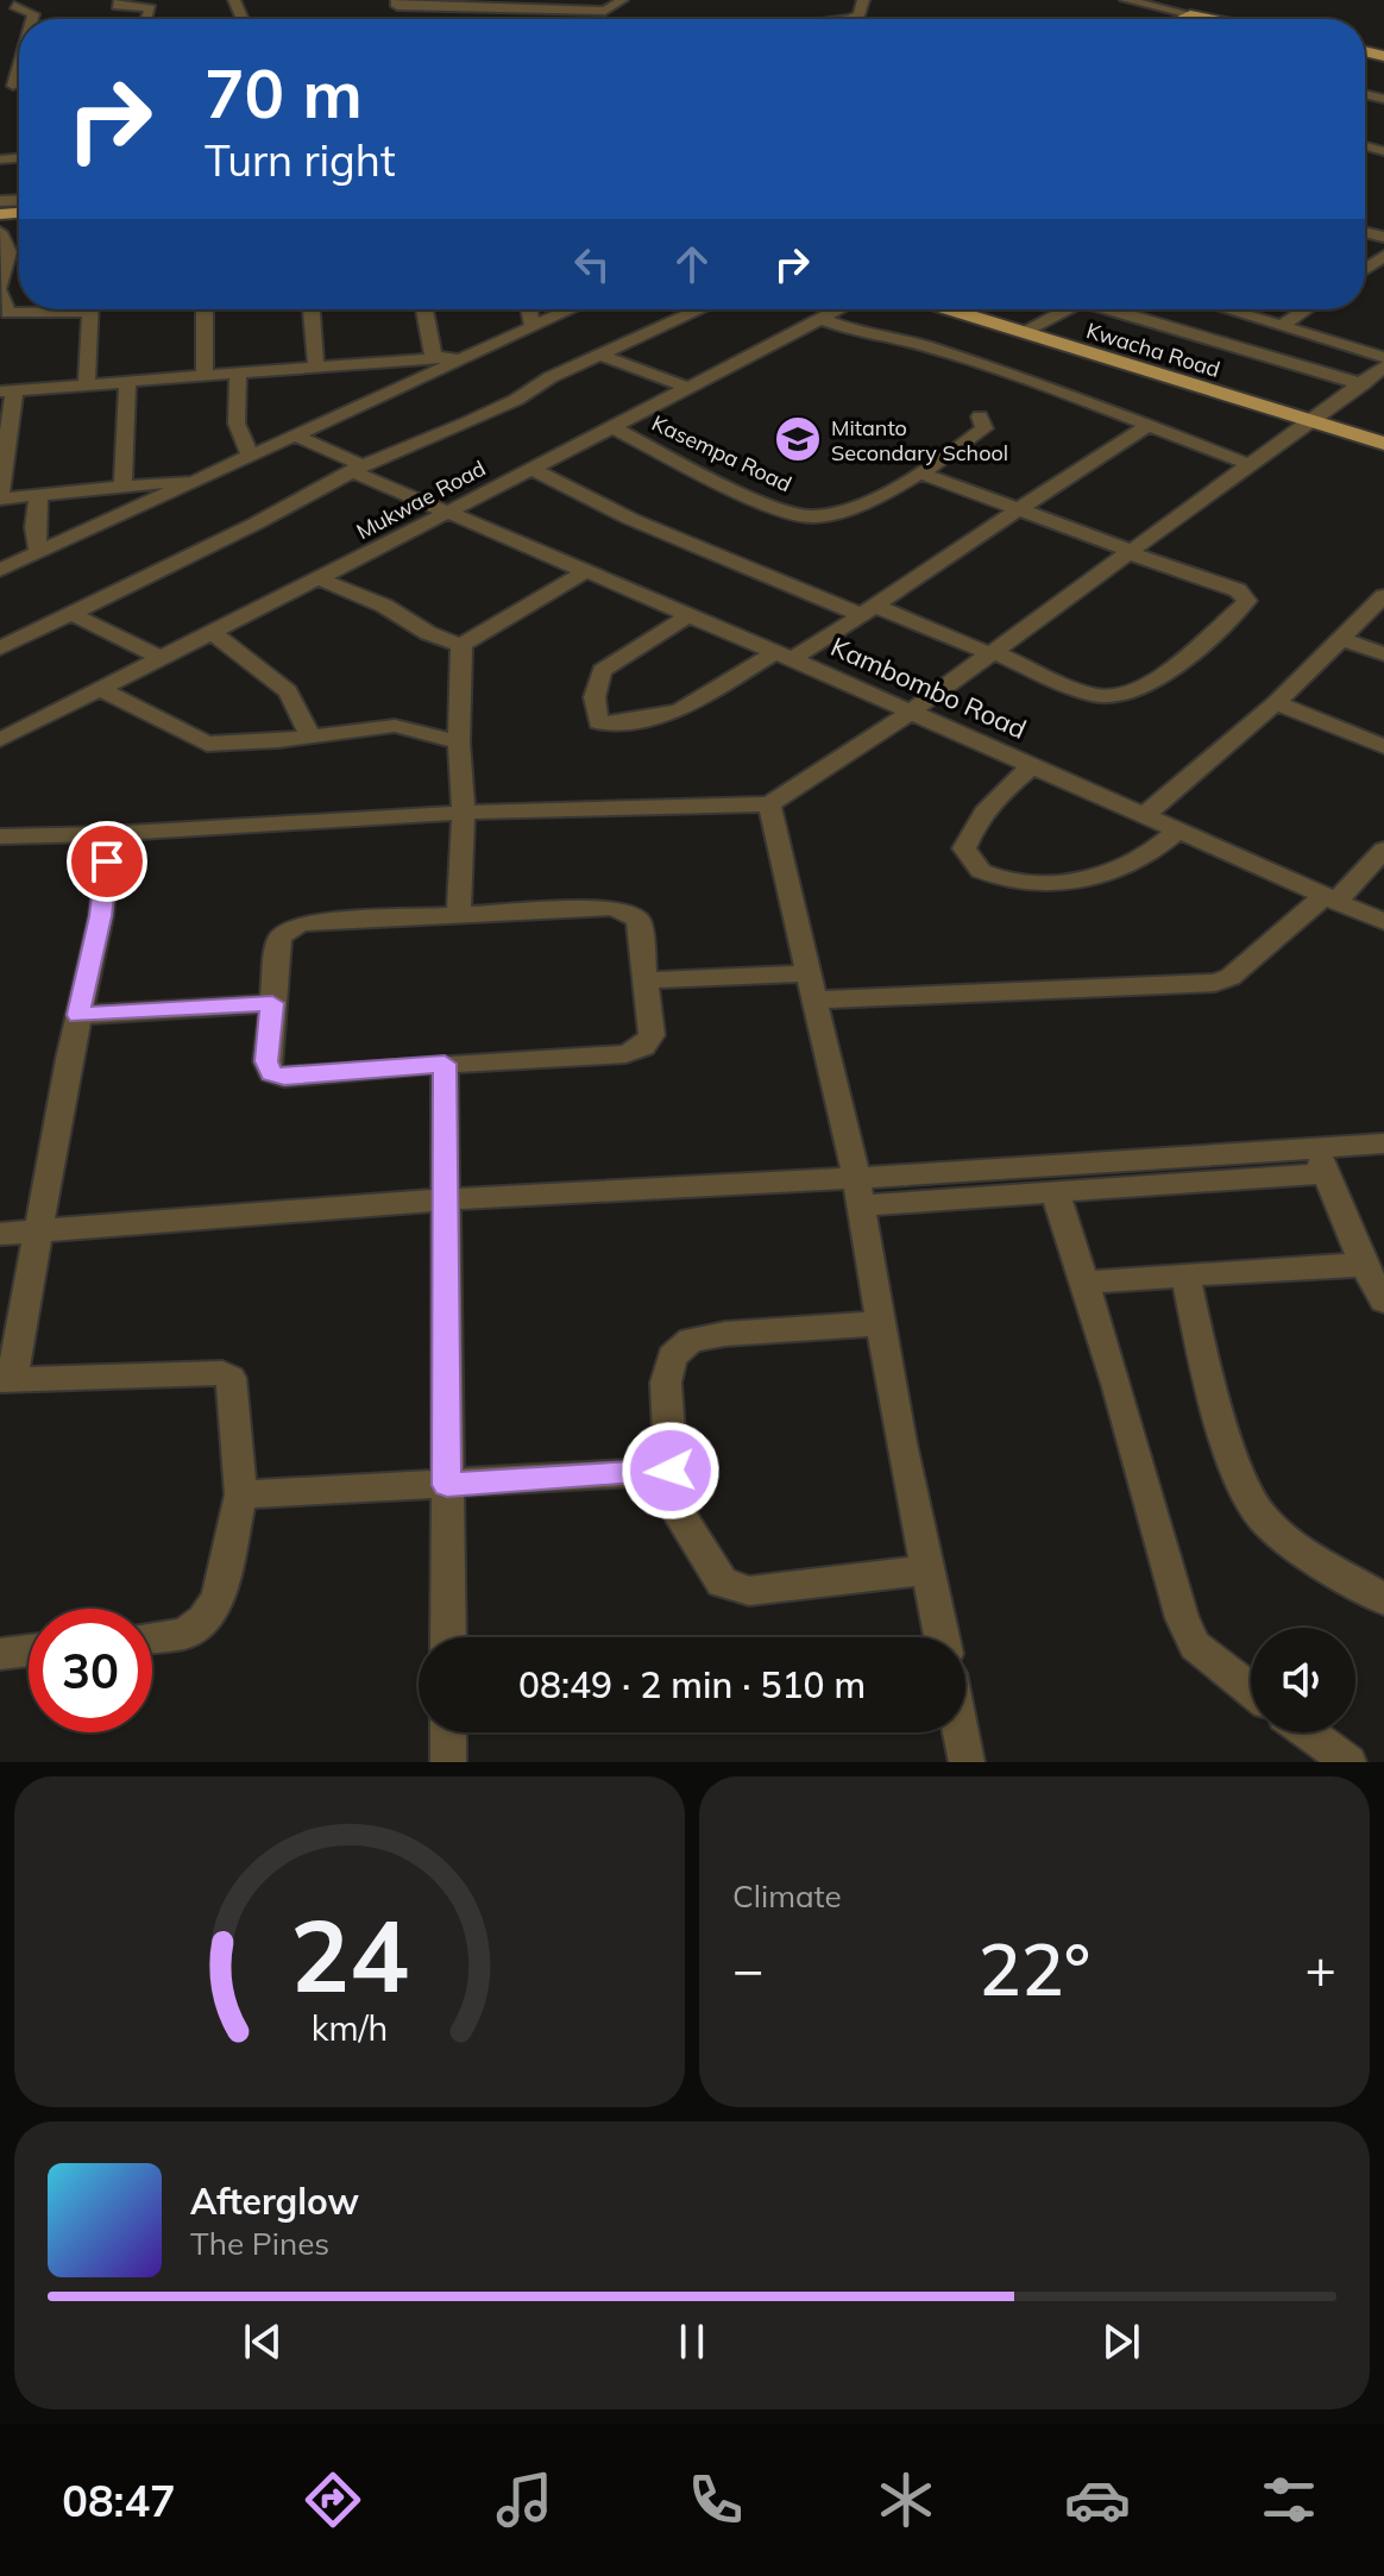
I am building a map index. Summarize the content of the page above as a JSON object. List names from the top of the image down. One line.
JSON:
{"streets":{"main road":["Kwacha Road"],"street":["Kasempa Road","Mukwae Road","Kambombo Road"]},"crossings":[["Kasempa Road","Mukwae Road"],["Mukwae Road","Kambombo Road"]],"places":{"school or university":["Mitanto Secondary School"]},"page":{"turn":["70 m","Turn right"],"limit":"30","trip":"08:49 · 2 min · 510 m","tile":"Climate","heat":["−","22°","+"],"song":["Afterglow","The Pines"],"tabs":"08:47","gauge":["24","km/h"]}}
